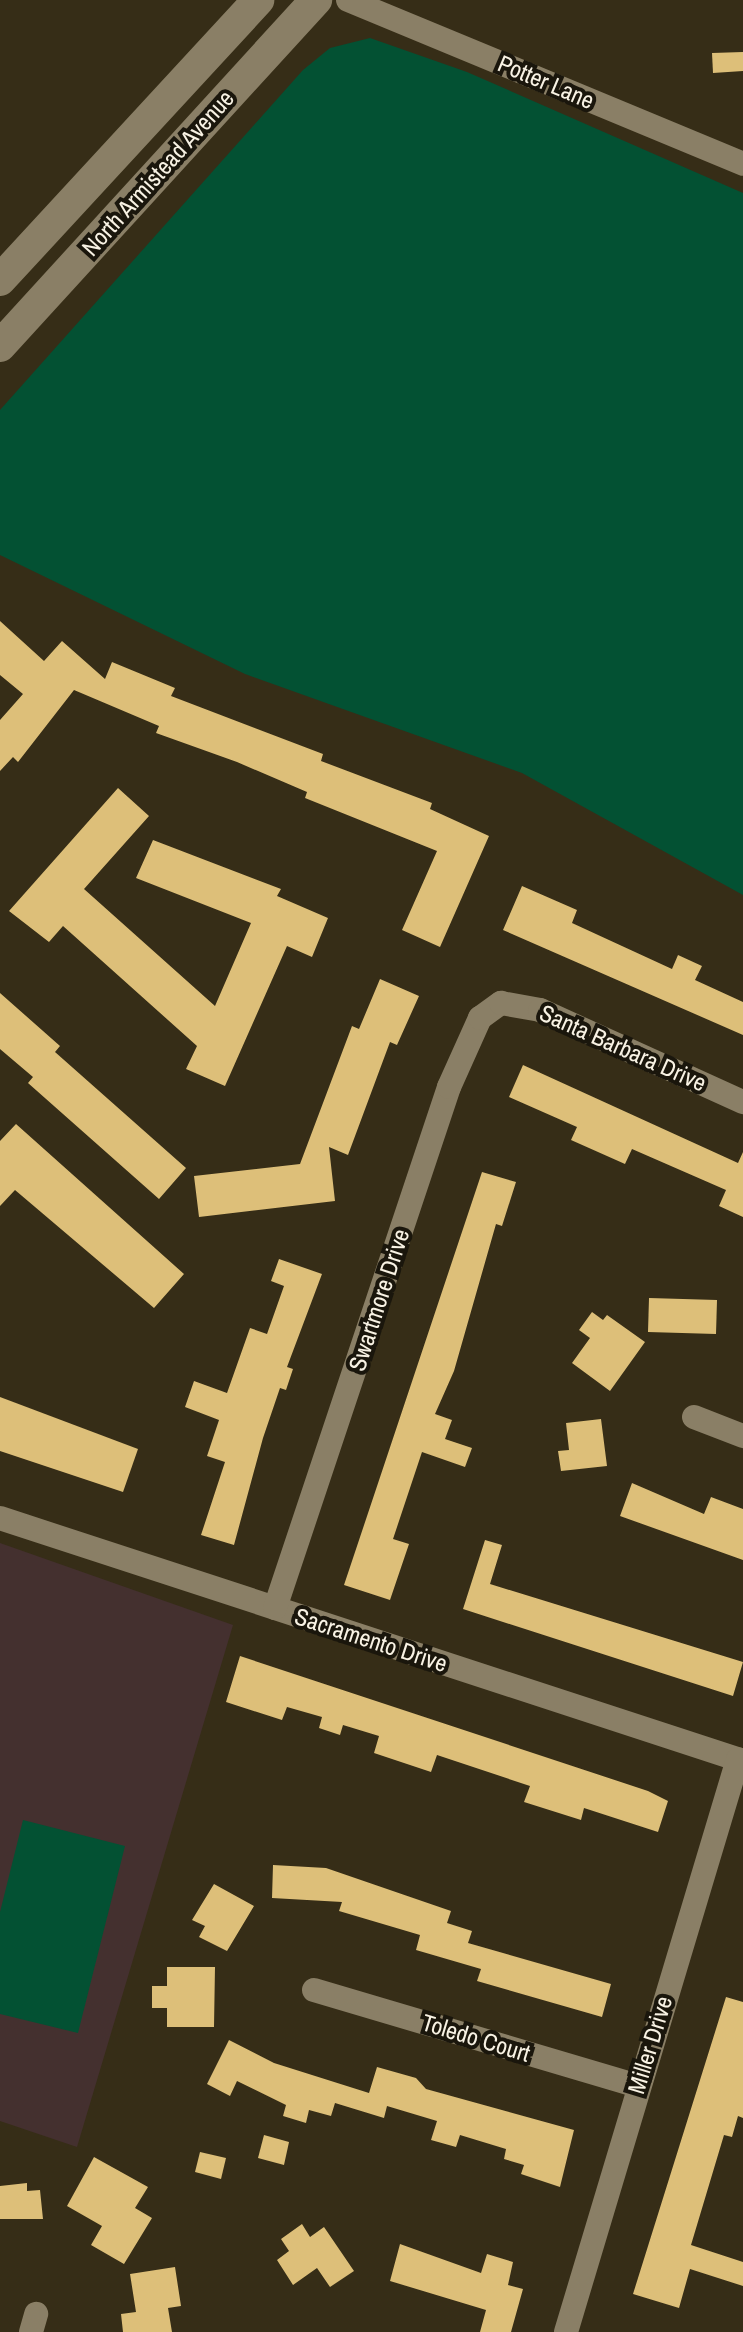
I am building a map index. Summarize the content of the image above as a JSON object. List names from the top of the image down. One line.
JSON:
{"streets":{"main road":["North Armistead Avenue"],"street":["Potter Lane","Santa Barbara Drive","Swartmore Drive","Sacramento Drive","Toledo Court","Miller Drive"]},"crossings":[["Santa Barbara Drive","Swartmore Drive"],["Swartmore Drive","Sacramento Drive"],["Sacramento Drive","Miller Drive"],["Toledo Court","Miller Drive"]]}
